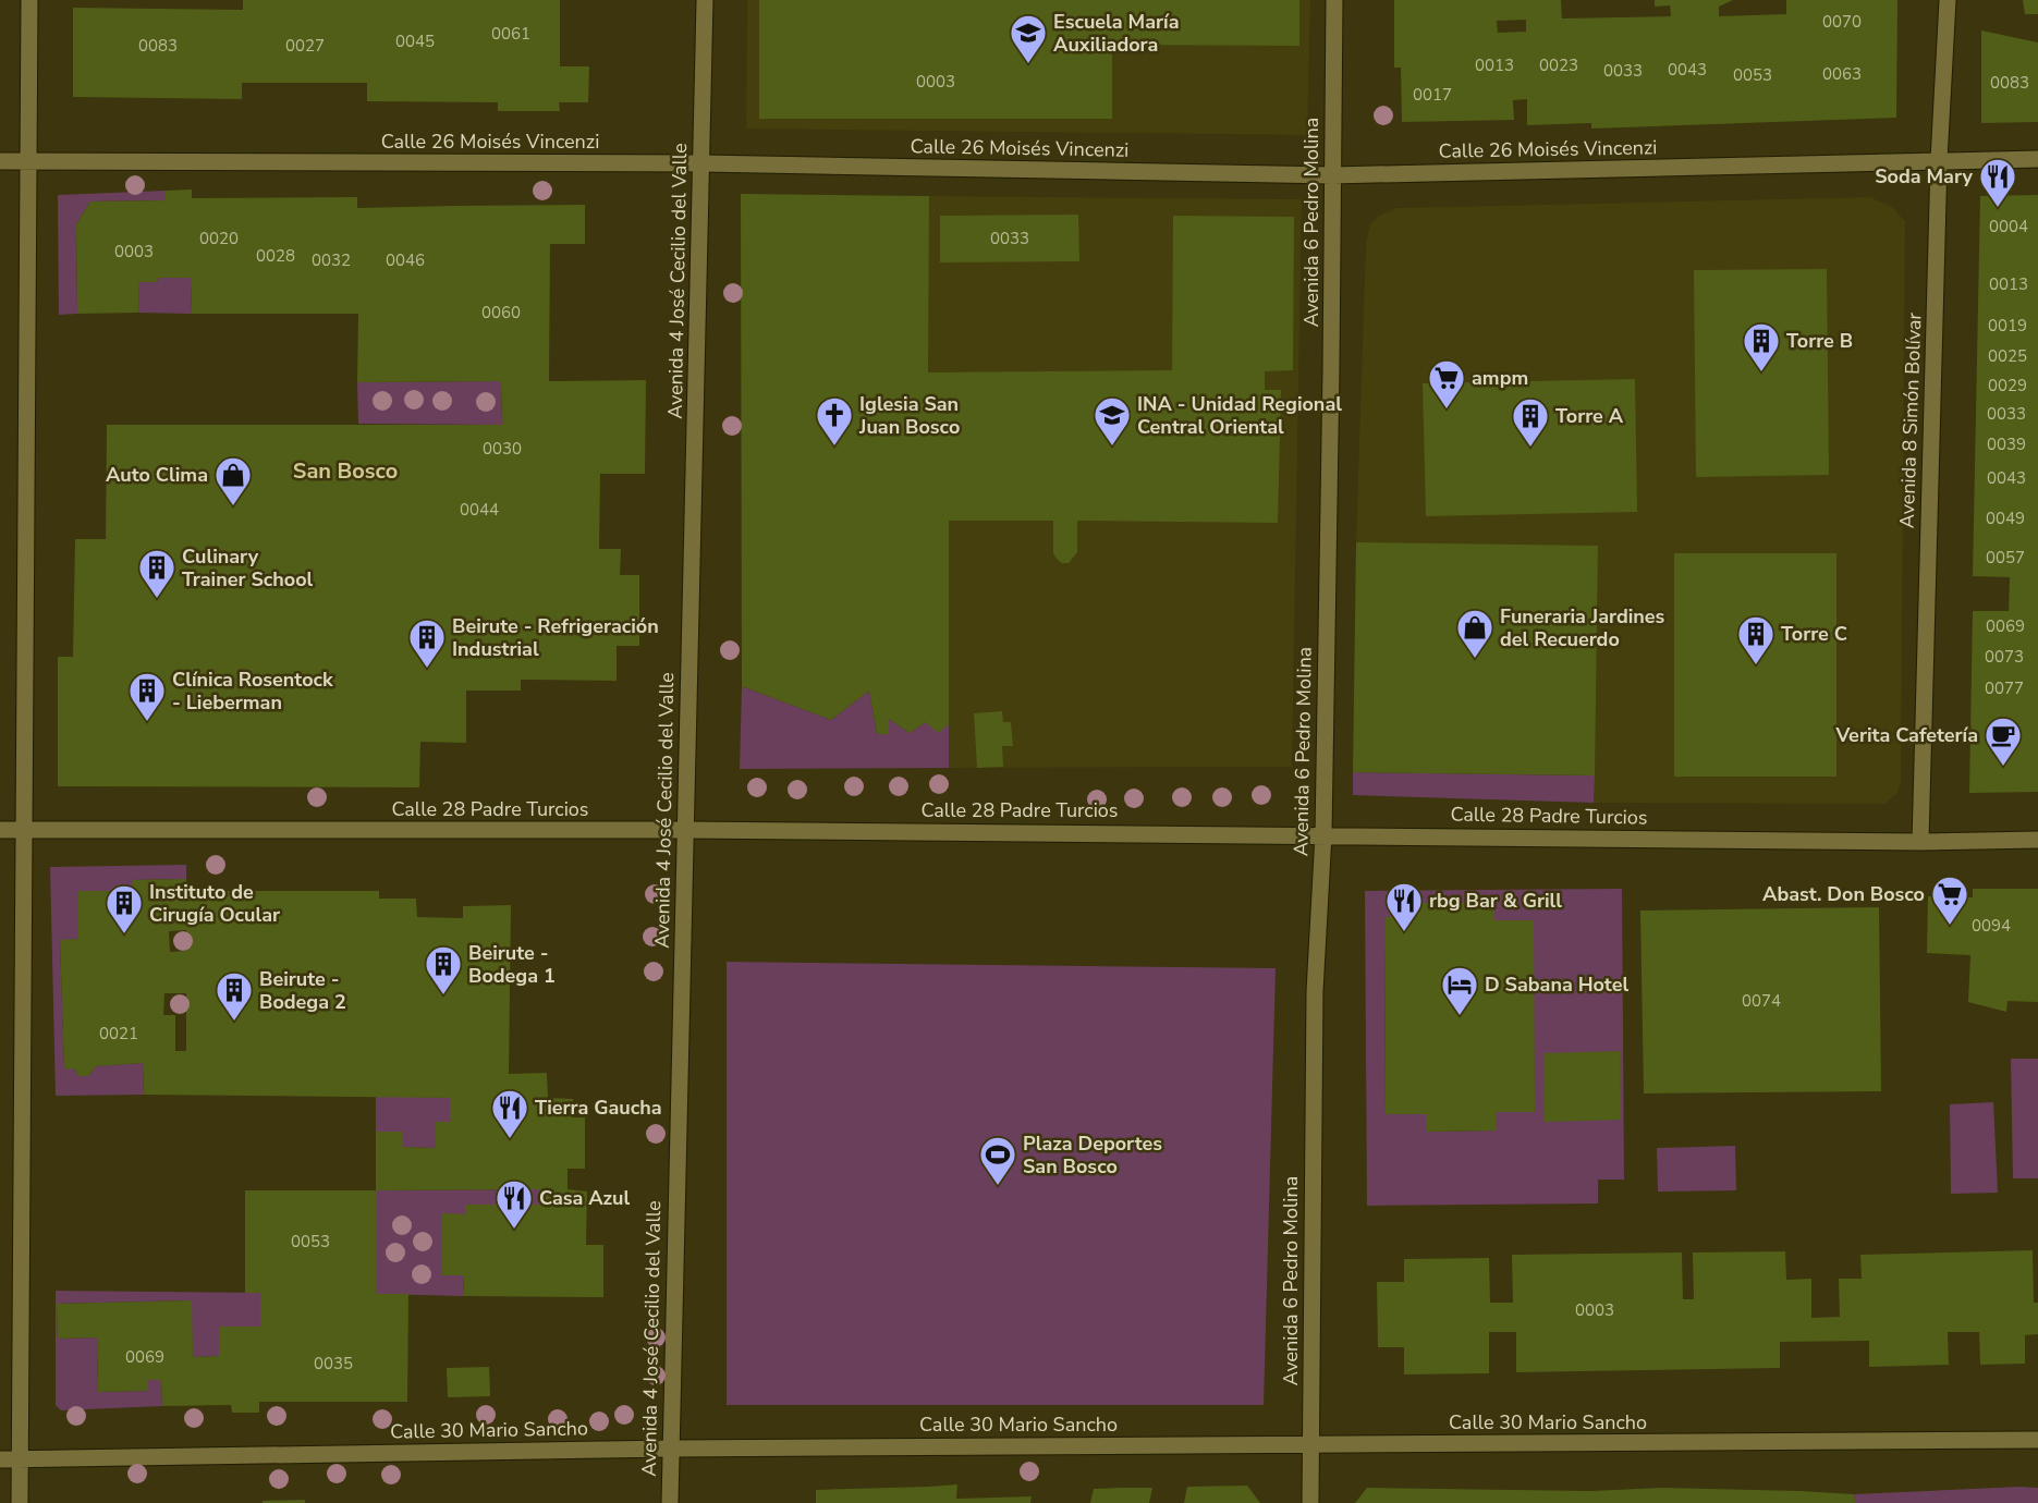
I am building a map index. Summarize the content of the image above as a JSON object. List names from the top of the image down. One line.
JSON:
{"streets":{"street":["Calle 26 Moisés Vincenzi","Avenida 6 Pedro Molina","Avenida 4 José Cecilio del Valle","Avenida 8 Simón Bolívar","Calle 28 Padre Turcios","Calle 30 Mario Sancho"]},"crossings":[["Calle 26 Moisés Vincenzi","Avenida 6 Pedro Molina"],["Calle 26 Moisés Vincenzi","Avenida 4 José Cecilio del Valle"],["Calle 26 Moisés Vincenzi","Avenida 8 Simón Bolívar"],["Avenida 6 Pedro Molina","Calle 28 Padre Turcios"],["Avenida 6 Pedro Molina","Calle 30 Mario Sancho"],["Avenida 4 José Cecilio del Valle","Calle 28 Padre Turcios"],["Avenida 4 José Cecilio del Valle","Calle 30 Mario Sancho"],["Avenida 8 Simón Bolívar","Calle 28 Padre Turcios"]],"districts":["San Bosco"],"places":{"school or university":["Escuela María Auxiliadora","INA - Unidad Regional Central Oriental"],"restaurant":["Soda Mary","rbg Bar & Grill","Tierra Gaucha","Casa Azul"],"building":["Torre B","Torre A","Culinary Trainer School","Torre C","Beirute - Refrigeración Industrial","Clínica Rosentock - Lieberman","Instituto de Cirugía Ocular","Beirute - Bodega 1","Beirute - Bodega 2"],"supermarket":["ampm","Abast. Don Bosco"],"church":["Iglesia San Juan Bosco"],"shop":["Auto Clima","Funeraria Jardines del Recuerdo"],"cafe":["Verita Cafetería"],"hotel":["D Sabana Hotel"],"sports":["Plaza Deportes San Bosco"]},"house_numbers":["0070","0061","0045","0083","0027","0013","0023","0043","0033","0063","0053","0003","0083","0017","0004","0020","0033","0003","0028","0032","0046","0013","0060","0019","0025","0029","0033","0039","0030","0043","0044","0049","0057","0069","0073","0077","0094","0074","0021","0053","0003","0069","0035"]}
